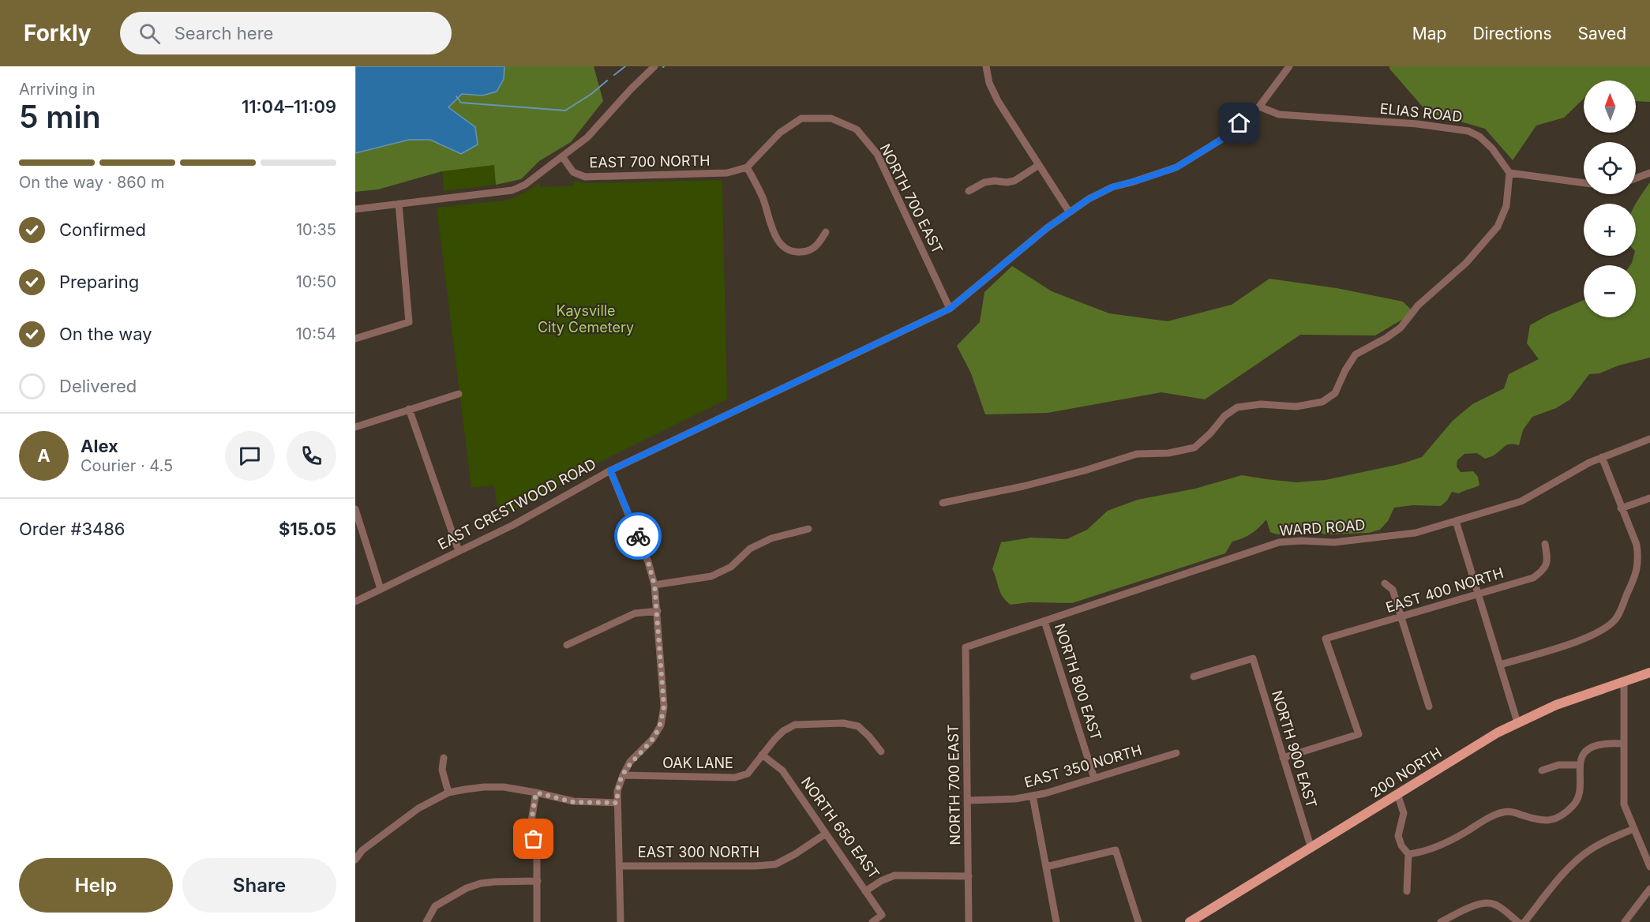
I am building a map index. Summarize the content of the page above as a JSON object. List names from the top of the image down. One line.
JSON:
{"streets":{"main road":["200 NORTH"],"street":["ELIAS ROAD","EAST 700 NORTH","NORTH 700 EAST","EAST CRESTWOOD ROAD","WARD ROAD","EAST 400 NORTH","NORTH 800 EAST","NORTH 900 EAST","OAK LANE","EAST 350 NORTH","NORTH 650 EAST","EAST 300 NORTH"]},"crossings":[["ELIAS ROAD","EAST CRESTWOOD ROAD"],["EAST 700 NORTH","NORTH 700 EAST"],["NORTH 700 EAST","EAST CRESTWOOD ROAD"],["NORTH 700 EAST","WARD ROAD"],["NORTH 700 EAST","EAST 350 NORTH"],["NORTH 700 EAST","NORTH 650 EAST"],["WARD ROAD","NORTH 800 EAST"],["EAST 400 NORTH","NORTH 900 EAST"],["NORTH 800 EAST","EAST 350 NORTH"],["NORTH 900 EAST","200 NORTH"],["OAK LANE","NORTH 650 EAST"],["NORTH 650 EAST","EAST 300 NORTH"]],"parks":["Kaysville City Cemetery"],"north":"top","page":{"header":"Forkly","search":"Search here","nav":["Map","Directions","Saved"],"heading":["5 min","Arriving in","11:04–11:09"],"panel":["Alex","Courier · 4.5","Order #3486","$15.05"],"map_buttons":["+","−"],"bar":"On the way · 860 m","list":[["Confirmed","10:35"],["Preparing","10:50"],["On the way","10:54"],"Delivered"],"round":"A","buttons":["Help","Share"]}}
